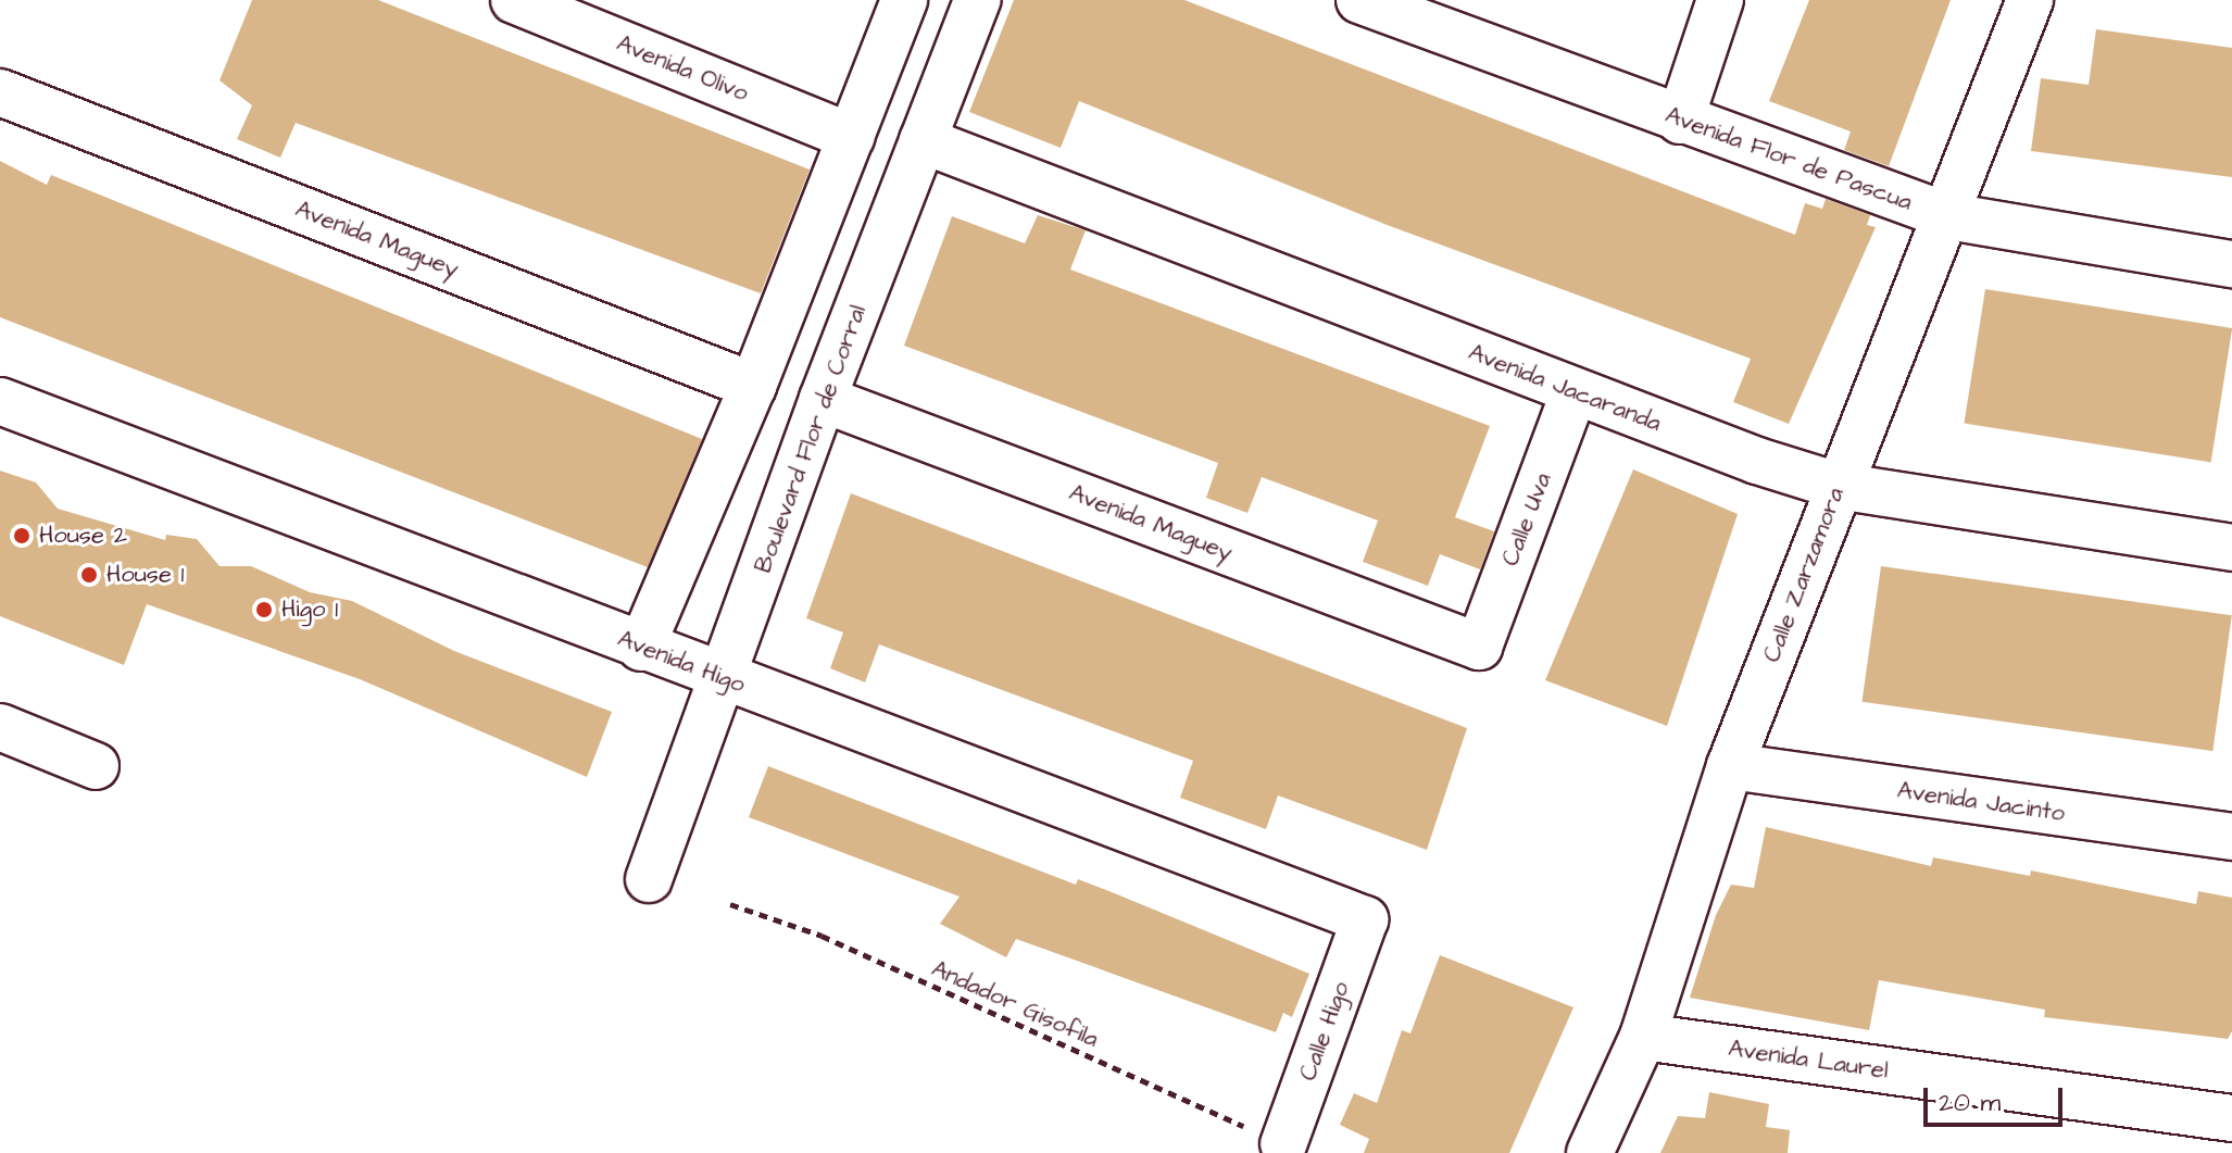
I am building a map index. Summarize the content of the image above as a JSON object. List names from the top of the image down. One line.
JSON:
{"streets":{"street":["Avenida Olivo","Avenida Flor de Pascua","Avenida Maguey","Avenida Jacaranda","Boulevard Flor de Corral","Calle Uva","Calle Zarzamora","Avenida Higo","Avenida Jacinto","Calle Higo","Avenida Laurel"],"path":["Andador Gisofila"]},"crossings":[["Avenida Flor de Pascua","Calle Zarzamora"],["Avenida Maguey","Boulevard Flor de Corral"],["Avenida Maguey","Calle Uva"],["Avenida Jacaranda","Boulevard Flor de Corral"],["Avenida Jacaranda","Calle Uva"],["Avenida Jacaranda","Calle Zarzamora"],["Boulevard Flor de Corral","Avenida Higo"],["Calle Zarzamora","Avenida Jacinto"],["Calle Zarzamora","Avenida Laurel"],["Avenida Higo","Calle Higo"],["Andador Gisofila","Calle Higo"]],"places":["House 2","House 1","Higo 1"],"scale_bar":"20 m"}
